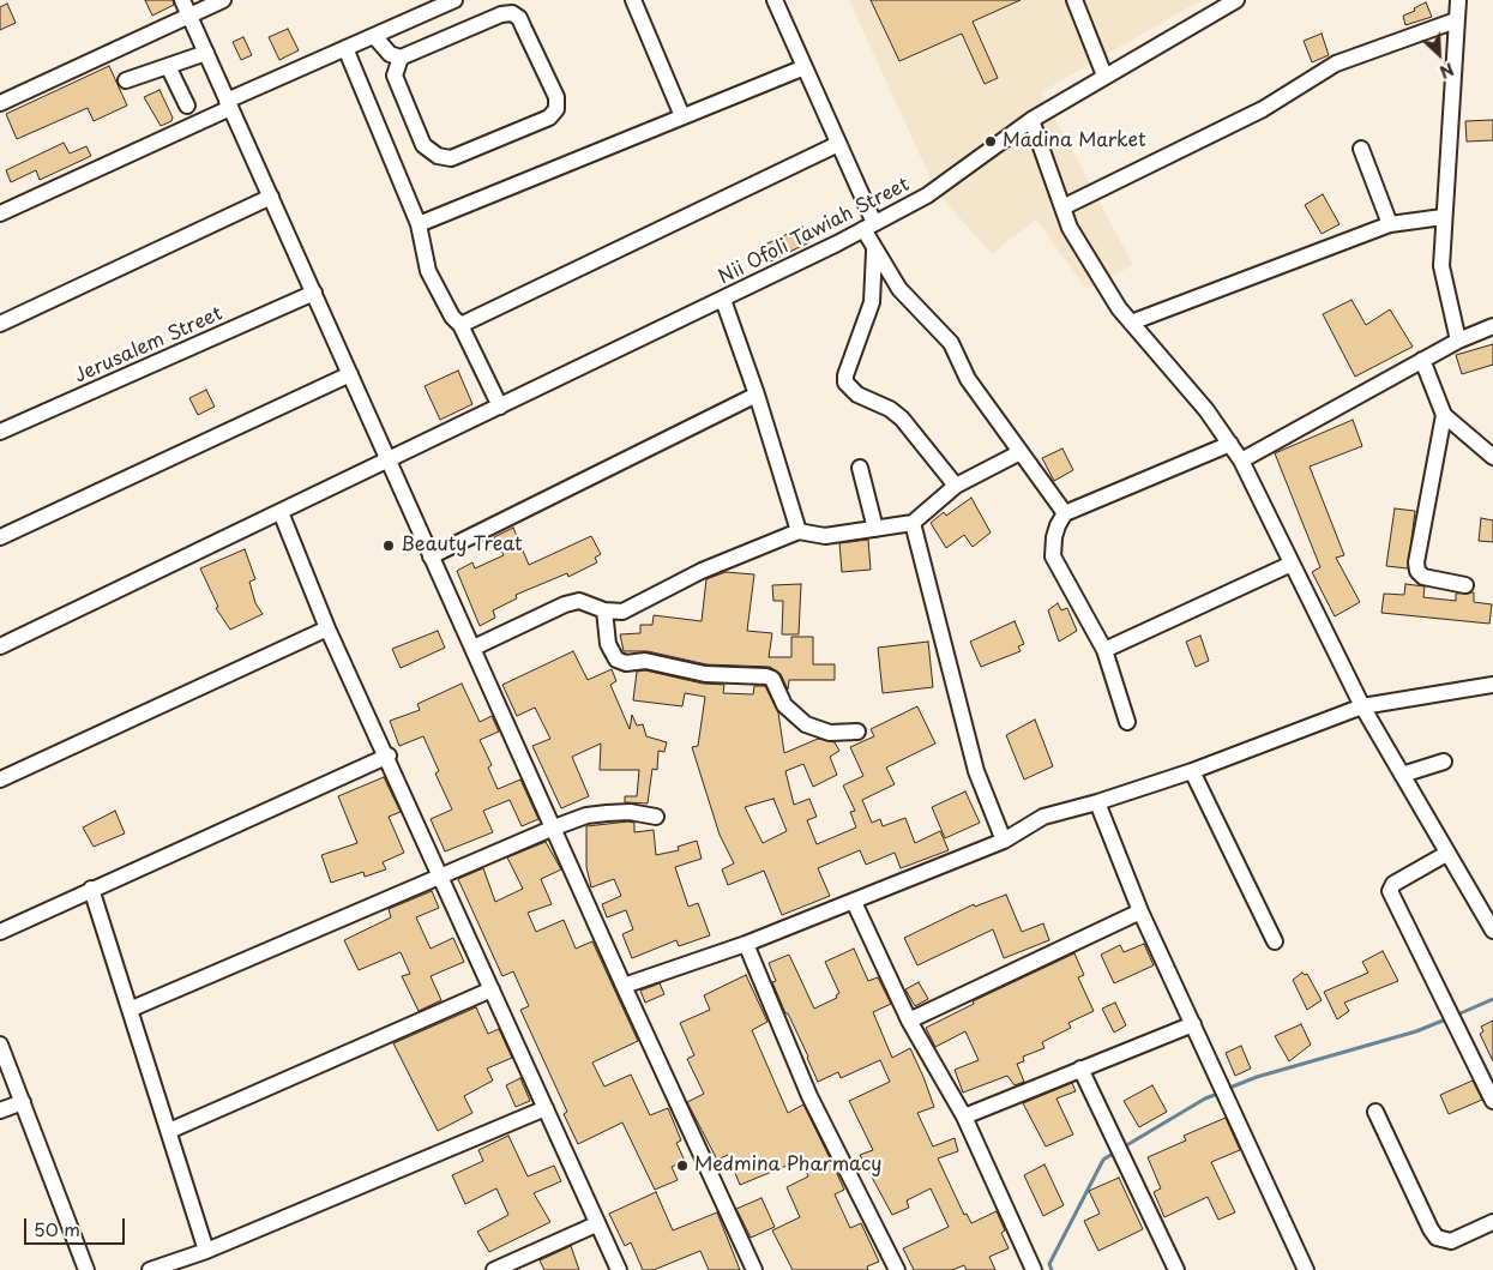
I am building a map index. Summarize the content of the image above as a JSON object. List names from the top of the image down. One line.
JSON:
{"streets":{"street":["Nii Ofoli Tawiah Street","Jerusalem Street"]},"places":["Madina Market","Beauty Treat","Medmina Pharmacy"],"scale_bar":"50 m","north":"bottom right"}
